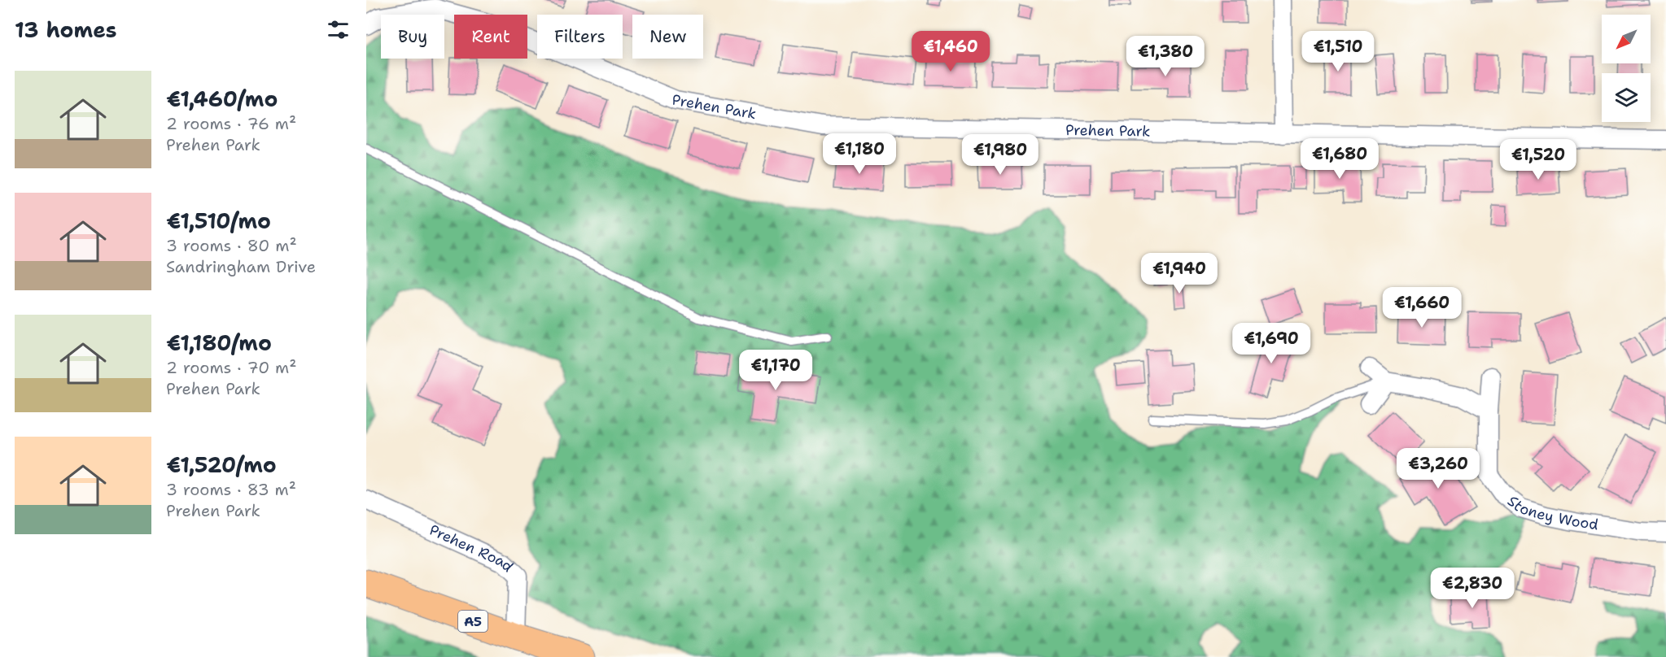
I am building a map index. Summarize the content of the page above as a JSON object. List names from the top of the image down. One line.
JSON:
{"streets":{"highway":["A5"],"street":["Prehen Park","Stoney Wood","Prehen Road"]},"crossings":[["Prehen Road","A5"]],"north":"bottom left","page":{"heading":"13 homes","chip":["Buy","Rent","Filters","New"],"price":["€1,460","€1,510","€1,380","€1,180","€1,980","€1,680","€1,520","€1,940","€1,660","€1,690","€1,170","€3,260","€2,830"],"list":[{"name":"€1,460/mo","note":"2 rooms · 76 m² · Prehen Park"},{"name":"€1,510/mo","note":"3 rooms · 80 m² · Sandringham Drive"},{"name":"€1,180/mo","note":"2 rooms · 70 m² · Prehen Park"},{"name":"€1,520/mo","note":"3 rooms · 83 m² · Prehen Park"}]}}
